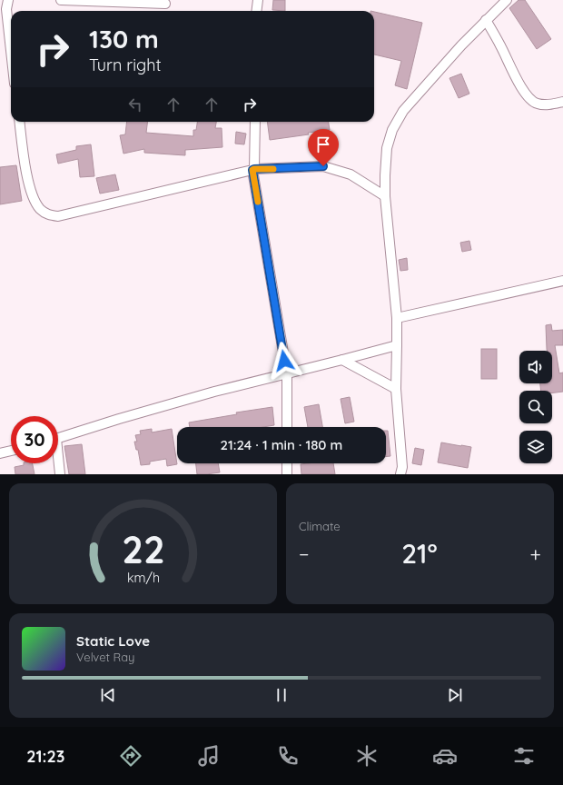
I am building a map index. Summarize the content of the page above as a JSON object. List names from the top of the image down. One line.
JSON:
{"page":{"turn":["130 m","Turn right"],"limit":"30","trip":"21:24 · 1 min · 180 m","tile":"Climate","heat":["−","21°","+"],"song":["Static Love","Velvet Ray"],"tabs":"21:23","gauge":["22","km/h"]}}
